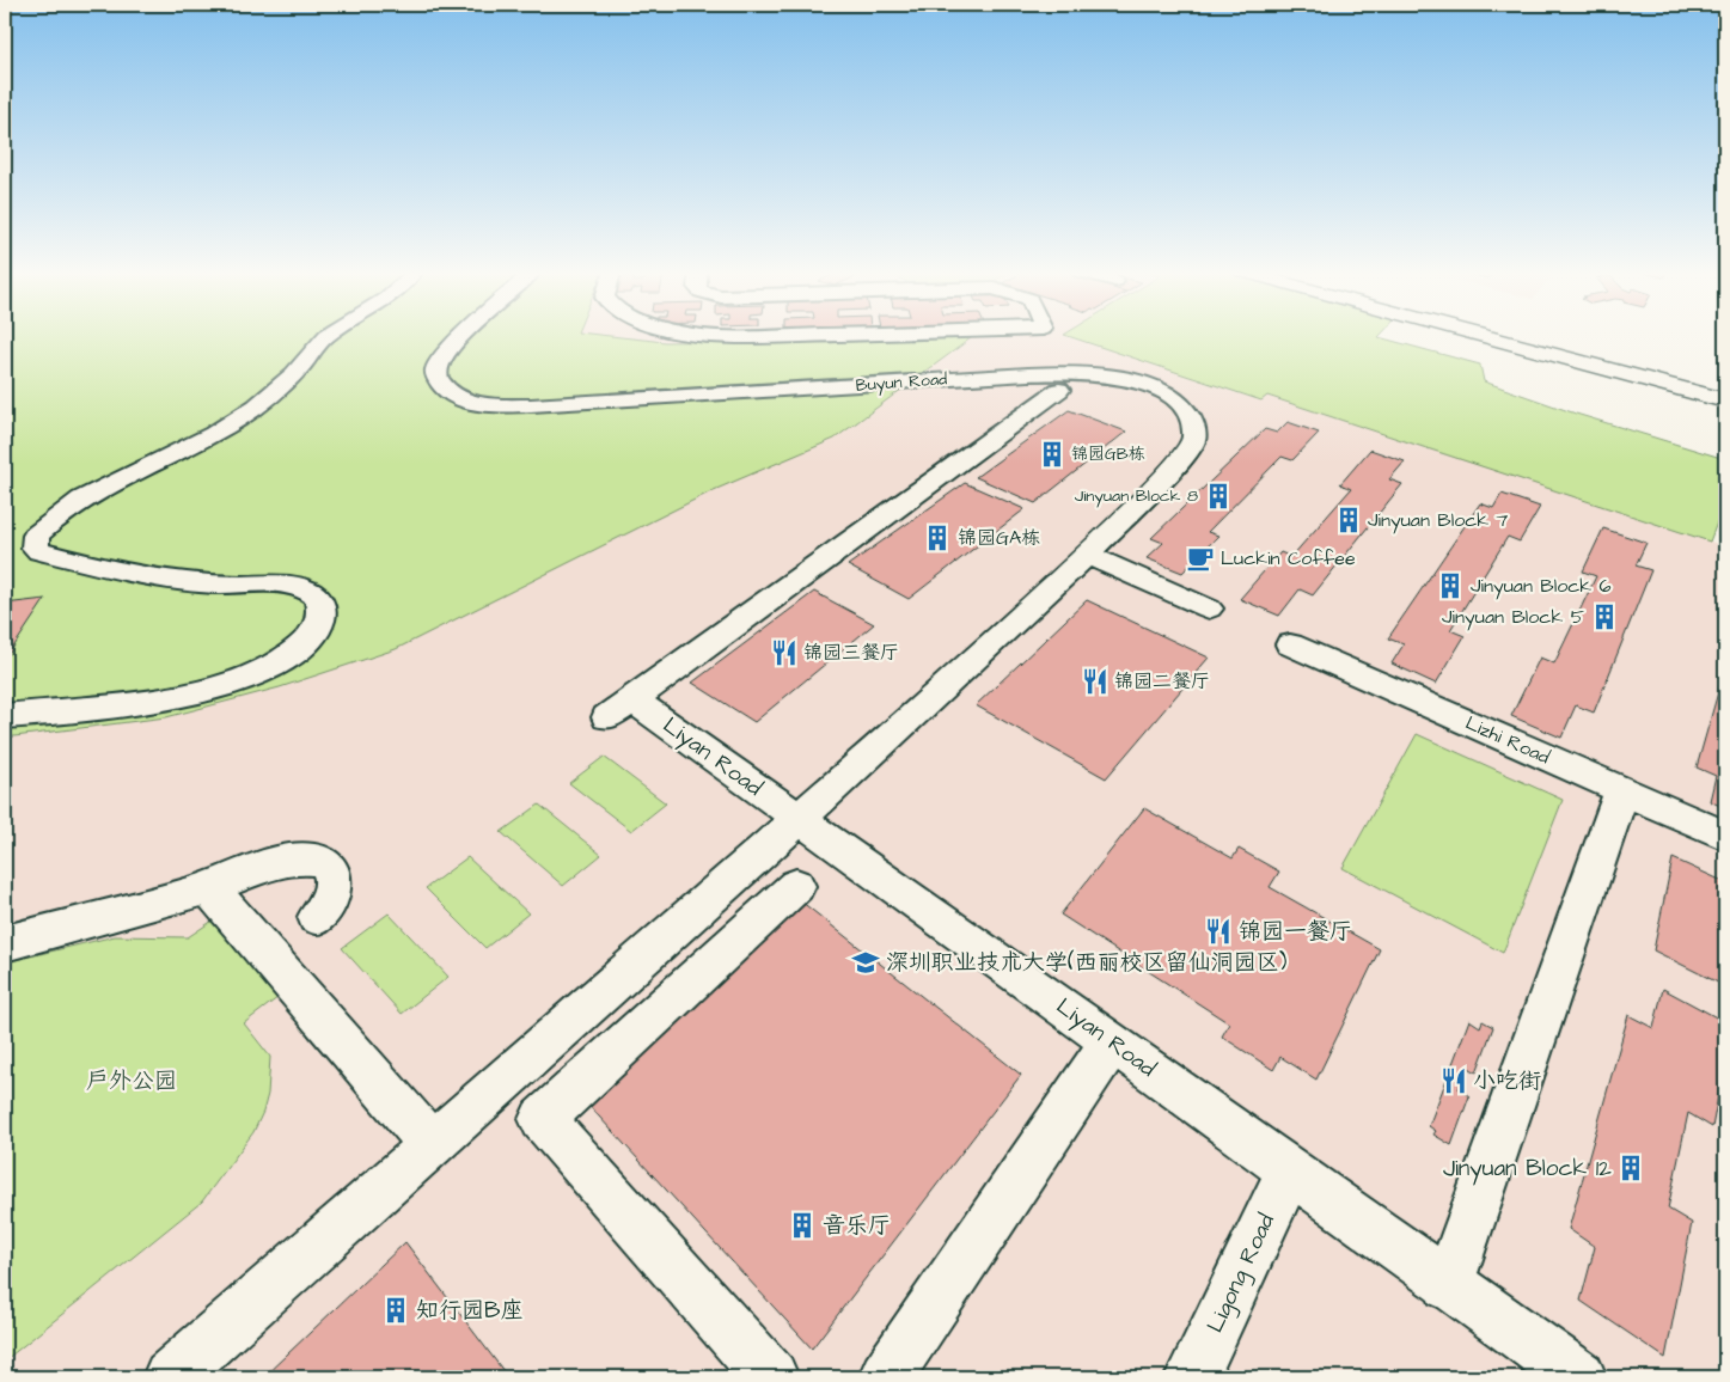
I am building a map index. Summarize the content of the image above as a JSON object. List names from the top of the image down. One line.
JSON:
{"streets":{"lane":["Buyun Road","Lizhi Road","Liyan Road","Ligong Road"]},"crossings":[["Buyun Road","Liyan Road"],["Liyan Road","Ligong Road"]],"parks":["户外公园"],"places":{"building":["锦园GB栋","Jinyuan Block 8","Jinyuan Block 7","锦园GA栋","Jinyuan Block 6","Jinyuan Block 5","Jinyuan Block 12","音乐厅","知行园B座"],"cafe":["Luckin Coffee"],"restaurant":["锦园三餐厅","锦园二餐厅","锦园一餐厅","小吃街"],"school or university":["深圳职业技术大学(西丽校区留仙洞园区)"]}}
